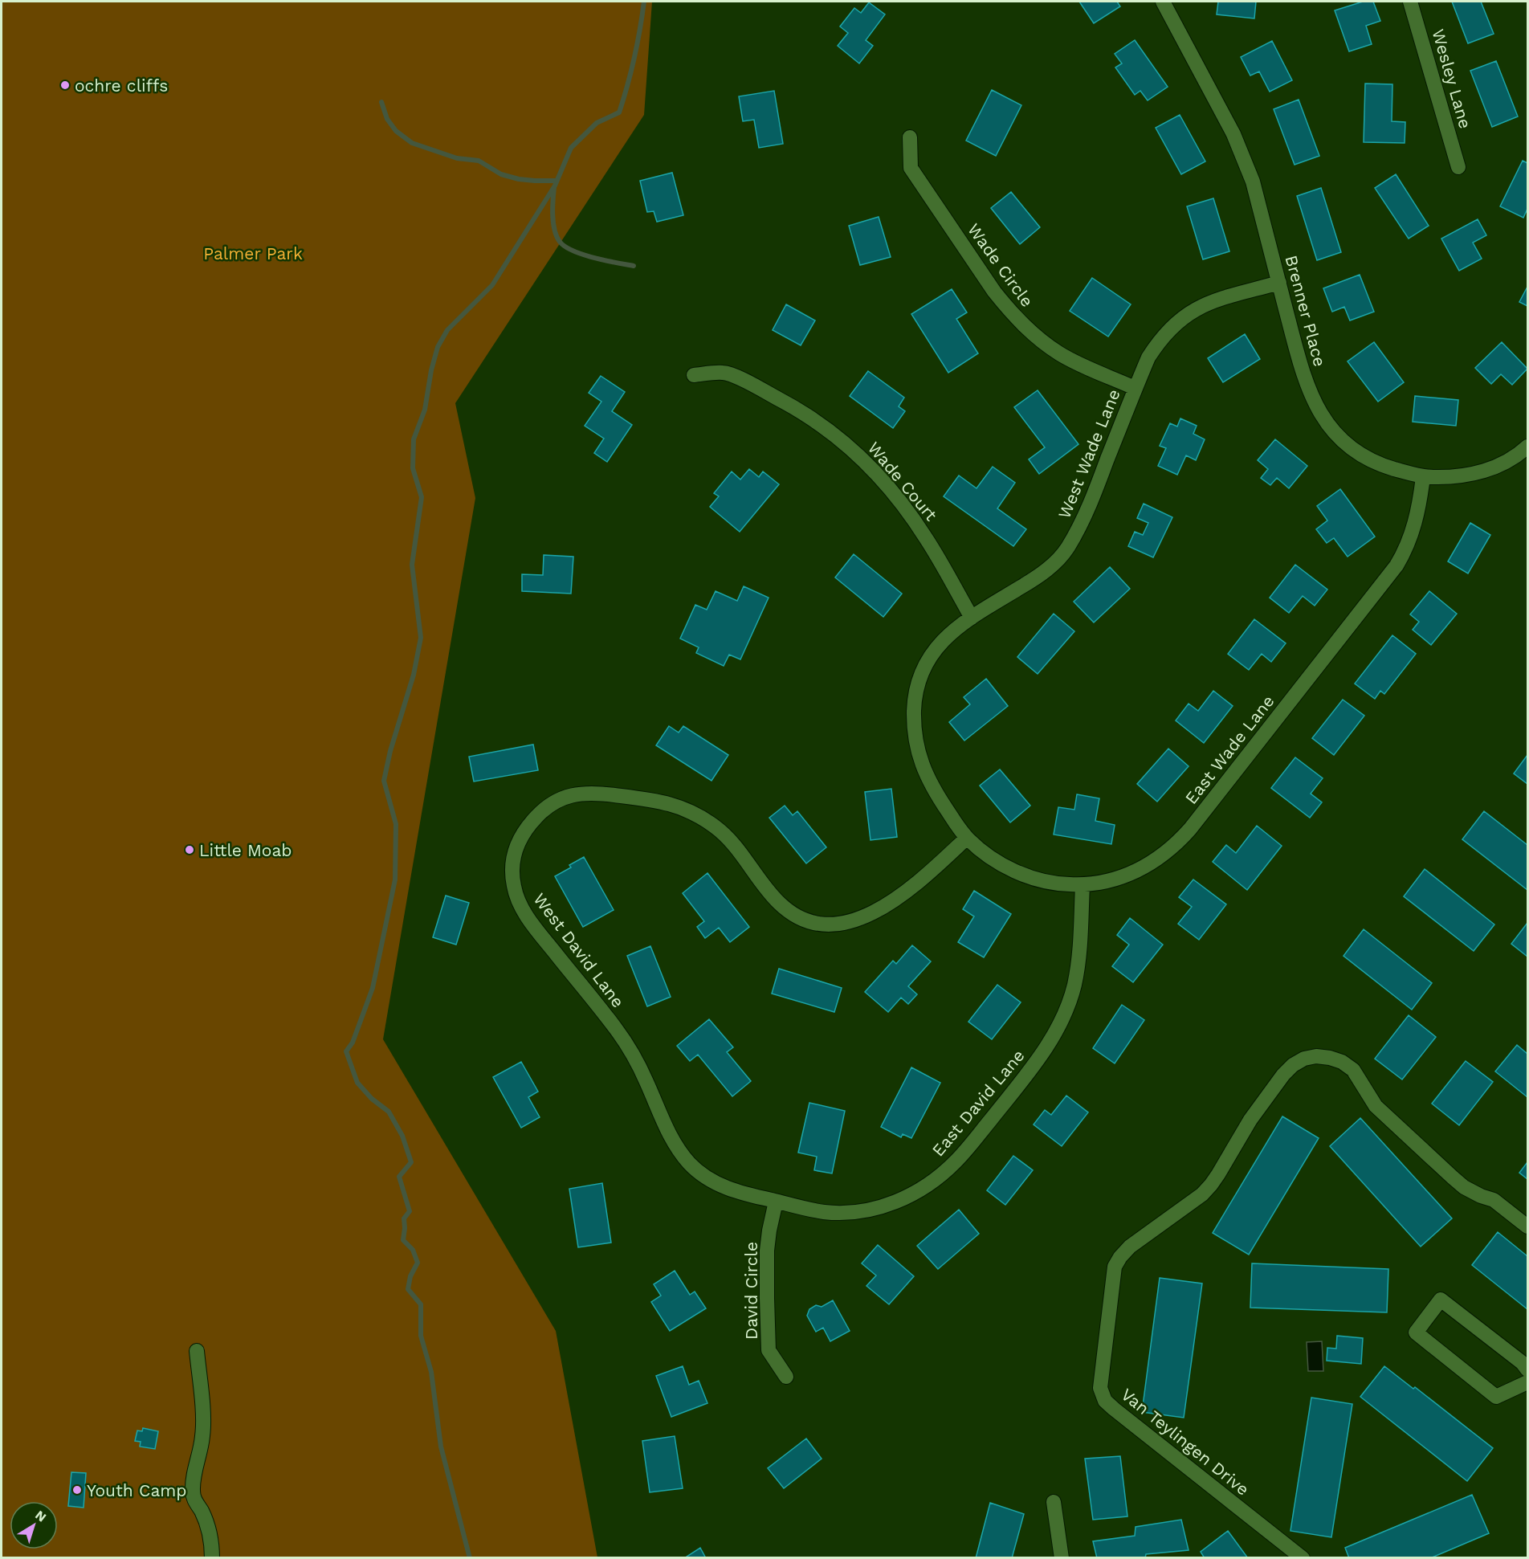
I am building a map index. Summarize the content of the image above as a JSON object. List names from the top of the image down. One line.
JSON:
{"streets":{"street":["Wesley Lane","Wade Circle","Brenner Place","West Wade Lane","Wade Court","East Wade Lane","West David Lane","East David Lane","David Circle","Van Teylingen Drive"]},"crossings":[["Wade Circle","West Wade Lane"],["Brenner Place","West Wade Lane"],["Brenner Place","East Wade Lane"],["West Wade Lane","Wade Court"],["West Wade Lane","East Wade Lane"],["West Wade Lane","West David Lane"],["East Wade Lane","West David Lane"],["East Wade Lane","East David Lane"],["West David Lane","East David Lane"],["West David Lane","David Circle"],["East David Lane","David Circle"]],"parks":["Palmer Park"],"places":["ochre cliffs","Little Moab","Youth Camp"],"north":"top right"}
